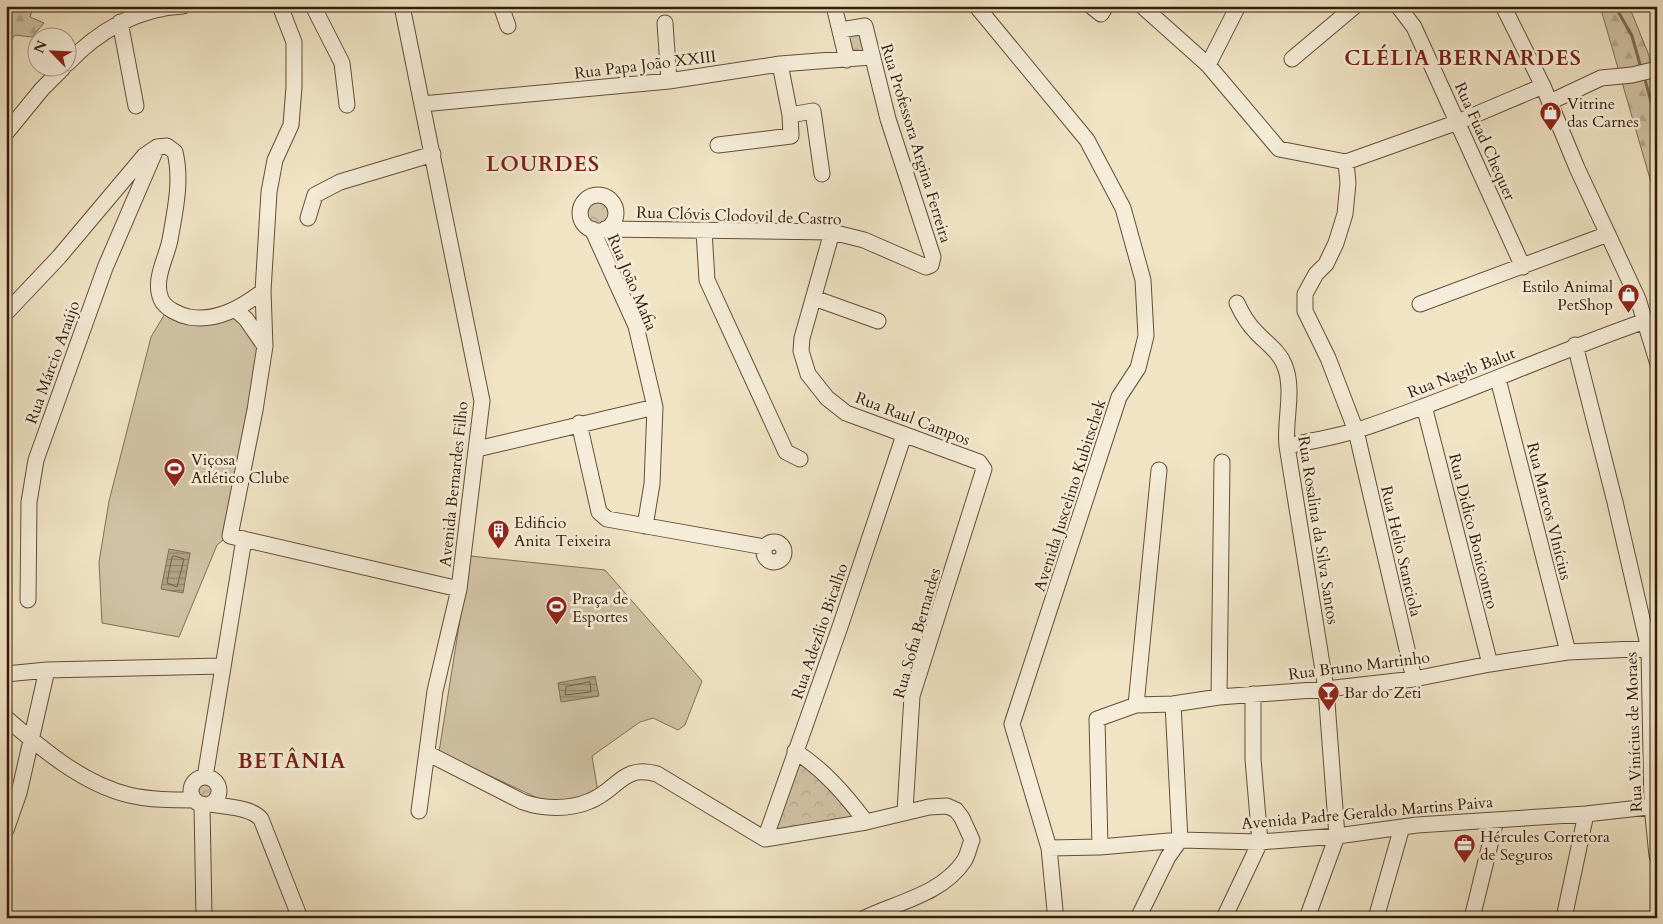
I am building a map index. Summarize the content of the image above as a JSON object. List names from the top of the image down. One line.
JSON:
{"streets":{"street":["Rua Papa João XXIII","Rua Fuad Chequer","Rua Professora Argina Ferreira","Rua Clóvis Clodovil de Castro","Rua João Mafia","Rua Márcio Araújo","Rua Nagib Balut","Rua Raul Campos","Avenida Bernardes Filho","Avenida Juscelino Kubitschek","Rua Marcos VInícius","Rua Rosalina da Silva Santos","Rua Didico Bonicontro","Rua Helio Stanciola","Rua Adezílio Bicalho","Rua Sofia Bernardes","Rua Bruno Martinho","Rua Vinícius de Moraes","Avenida Padre Geraldo Martins Paiva"]},"crossings":[["Rua Papa João XXIII","Rua Professora Argina Ferreira"],["Rua Papa João XXIII","Avenida Bernardes Filho"],["Rua Professora Argina Ferreira","Rua Clóvis Clodovil de Castro"],["Rua Clóvis Clodovil de Castro","Rua João Mafia"],["Rua Clóvis Clodovil de Castro","Rua Raul Campos"],["Rua Nagib Balut","Rua Marcos VInícius"],["Rua Nagib Balut","Rua Rosalina da Silva Santos"],["Rua Nagib Balut","Rua Didico Bonicontro"],["Rua Nagib Balut","Rua Helio Stanciola"],["Rua Nagib Balut","Rua Vinícius de Moraes"],["Rua Raul Campos","Rua Adezílio Bicalho"],["Rua Raul Campos","Rua Sofia Bernardes"],["Avenida Juscelino Kubitschek","Avenida Padre Geraldo Martins Paiva"],["Rua Marcos VInícius","Rua Bruno Martinho"],["Rua Rosalina da Silva Santos","Rua Bruno Martinho"],["Rua Rosalina da Silva Santos","Avenida Padre Geraldo Martins Paiva"],["Rua Didico Bonicontro","Rua Bruno Martinho"],["Rua Helio Stanciola","Rua Bruno Martinho"],["Rua Bruno Martinho","Rua Vinícius de Moraes"],["Rua Bruno Martinho","Avenida Padre Geraldo Martins Paiva"],["Rua Vinícius de Moraes","Avenida Padre Geraldo Martins Paiva"]],"districts":["CLÉLIA BERNARDES","LOURDES","BETÂNIA"],"places":{"shop":["Vitrine das Carnes","Estilo Animal PetShop"],"sports":["Viçosa Atlético Clube","Praça de Esportes"],"building":["Edificio Anita Teixeira"],"bar":["Bar do Zeti"],"office":["Hércules Corretora de Seguros"]},"north":"top left"}
